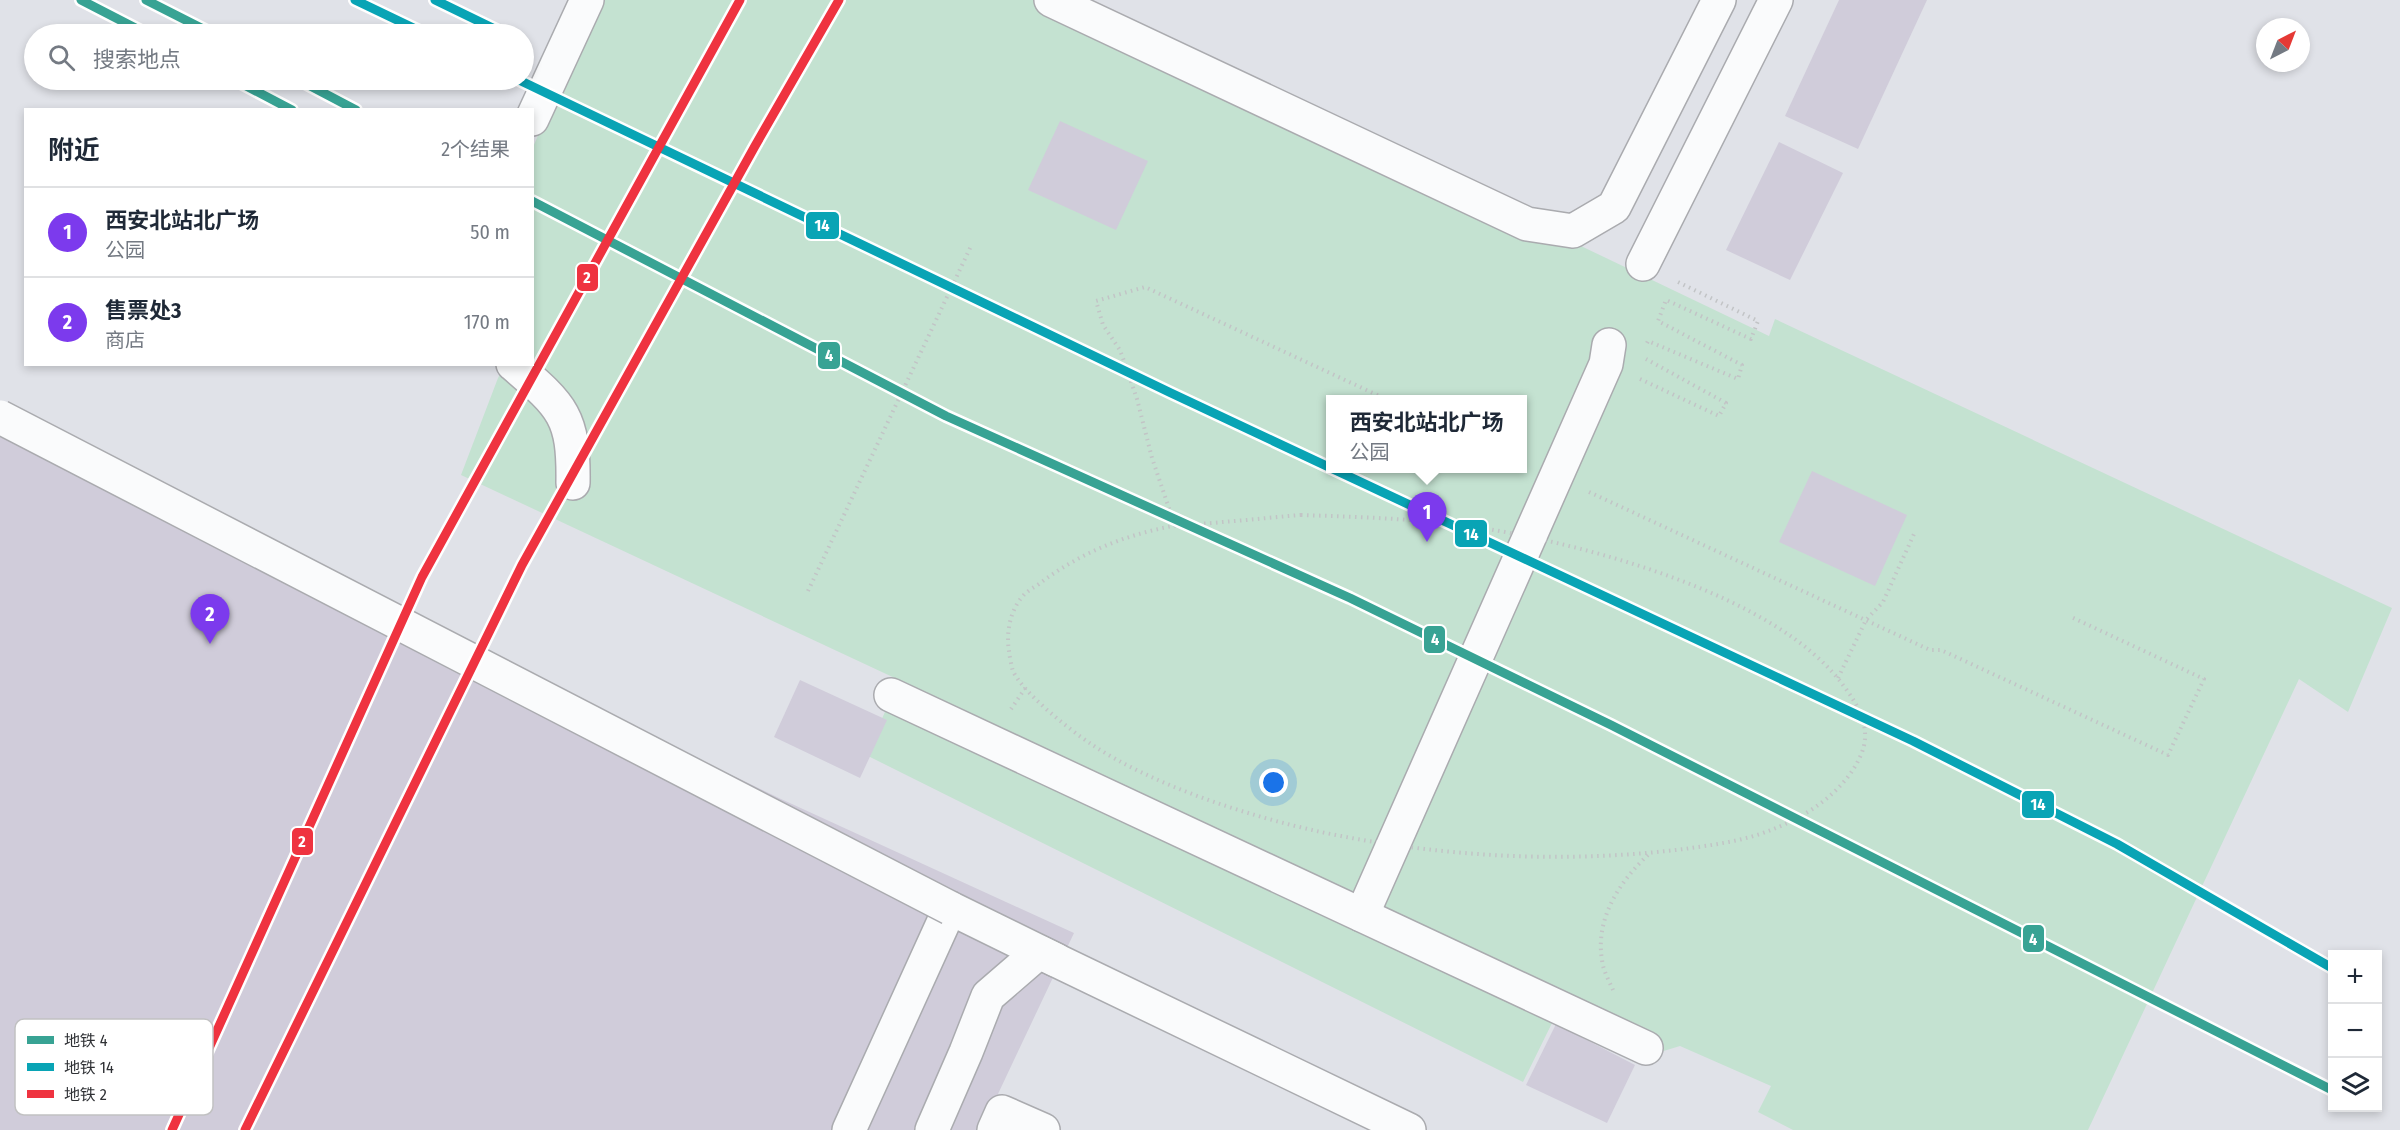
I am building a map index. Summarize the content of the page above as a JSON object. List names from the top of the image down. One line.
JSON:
{"lines":["metro line 4","metro line 14","metro line 2"],"legend":["地铁 4","地铁 14","地铁 2"],"north":"top right","page":{"search":"搜索地点","heading":["附近","2个结果"],"list":[{"mark":"1","name":"西安北站北广场","note":"公园","value":"50 m"},{"mark":"2","name":"售票处3","note":"商店","value":"170 m"}],"popup":["西安北站北广场","公园"],"pins":["1","2"],"map_buttons":["+","−"]}}
